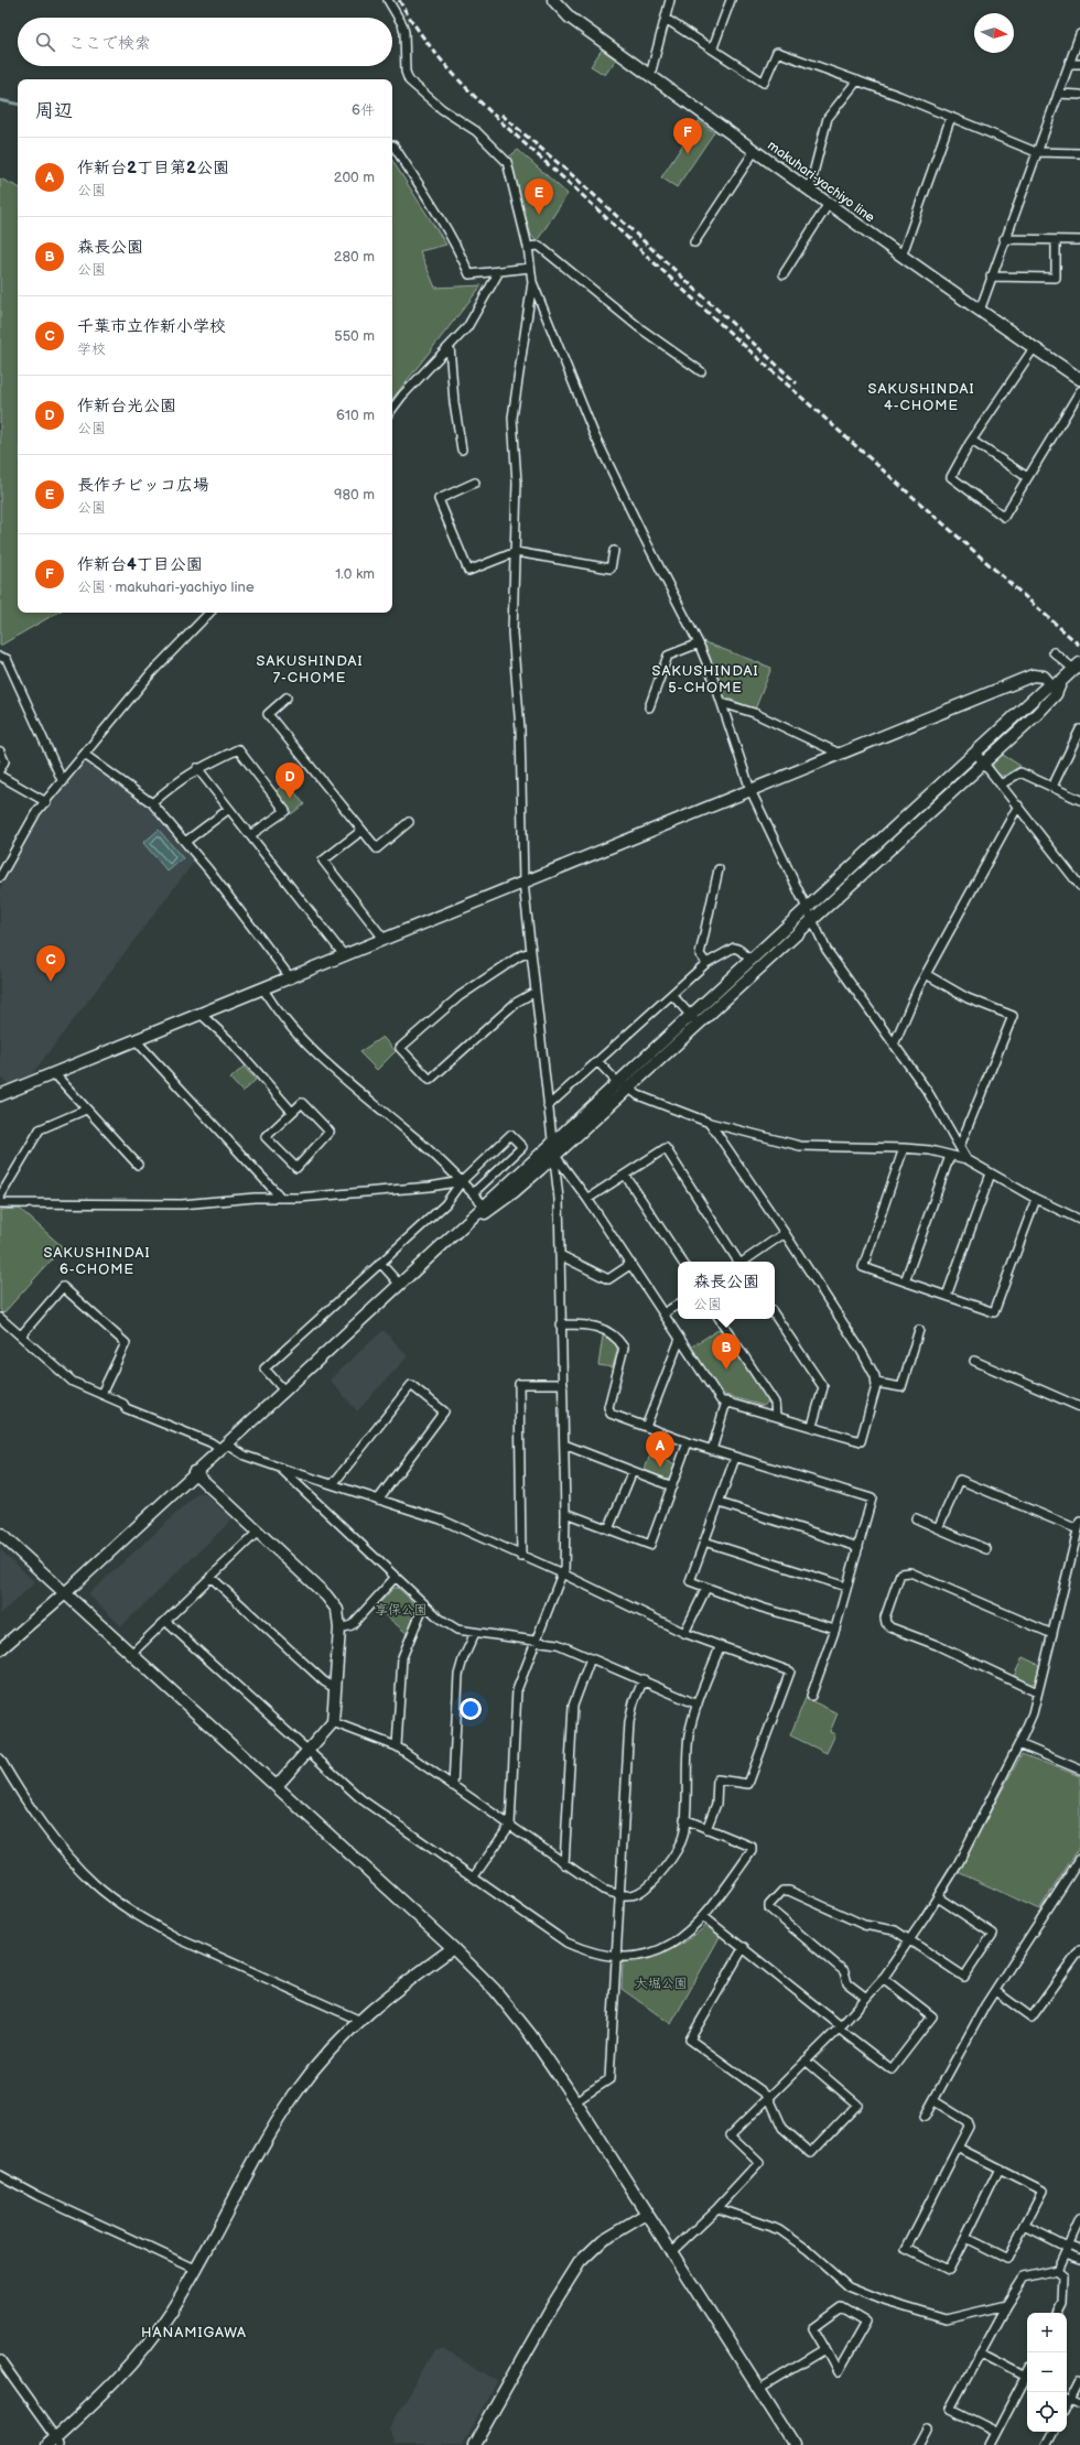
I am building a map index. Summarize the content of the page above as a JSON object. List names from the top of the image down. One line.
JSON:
{"streets":{"street":["makuhari-yachiyo line"]},"districts":["SAKUSHINDAI 4-CHOME","SAKUSHINDAI 7-CHOME","SAKUSHINDAI 5-CHOME","SAKUSHINDAI 6-CHOME","HANAMIGAWA"],"parks":["享保公園","大堀公園"],"north":"right","page":{"search":"ここで検索","heading":["周辺","6件"],"pins":["F","E","D","C","B","A"],"list":[{"mark":"A","name":"作新台2丁目第2公園","note":"公園","value":"200 m"},{"mark":"B","name":"森長公園","note":"公園","value":"280 m"},{"mark":"C","name":"千葉市立作新小学校","note":"学校","value":"550 m"},{"mark":"D","name":"作新台光公園","note":"公園","value":"610 m"},{"mark":"E","name":"長作チビッコ広場","note":"公園","value":"980 m"},{"mark":"F","name":"作新台4丁目公園","note":"公園 · makuhari-yachiyo line","value":"1.0 km"}],"popup":["森長公園","公園"],"map_buttons":["+","−"]}}
